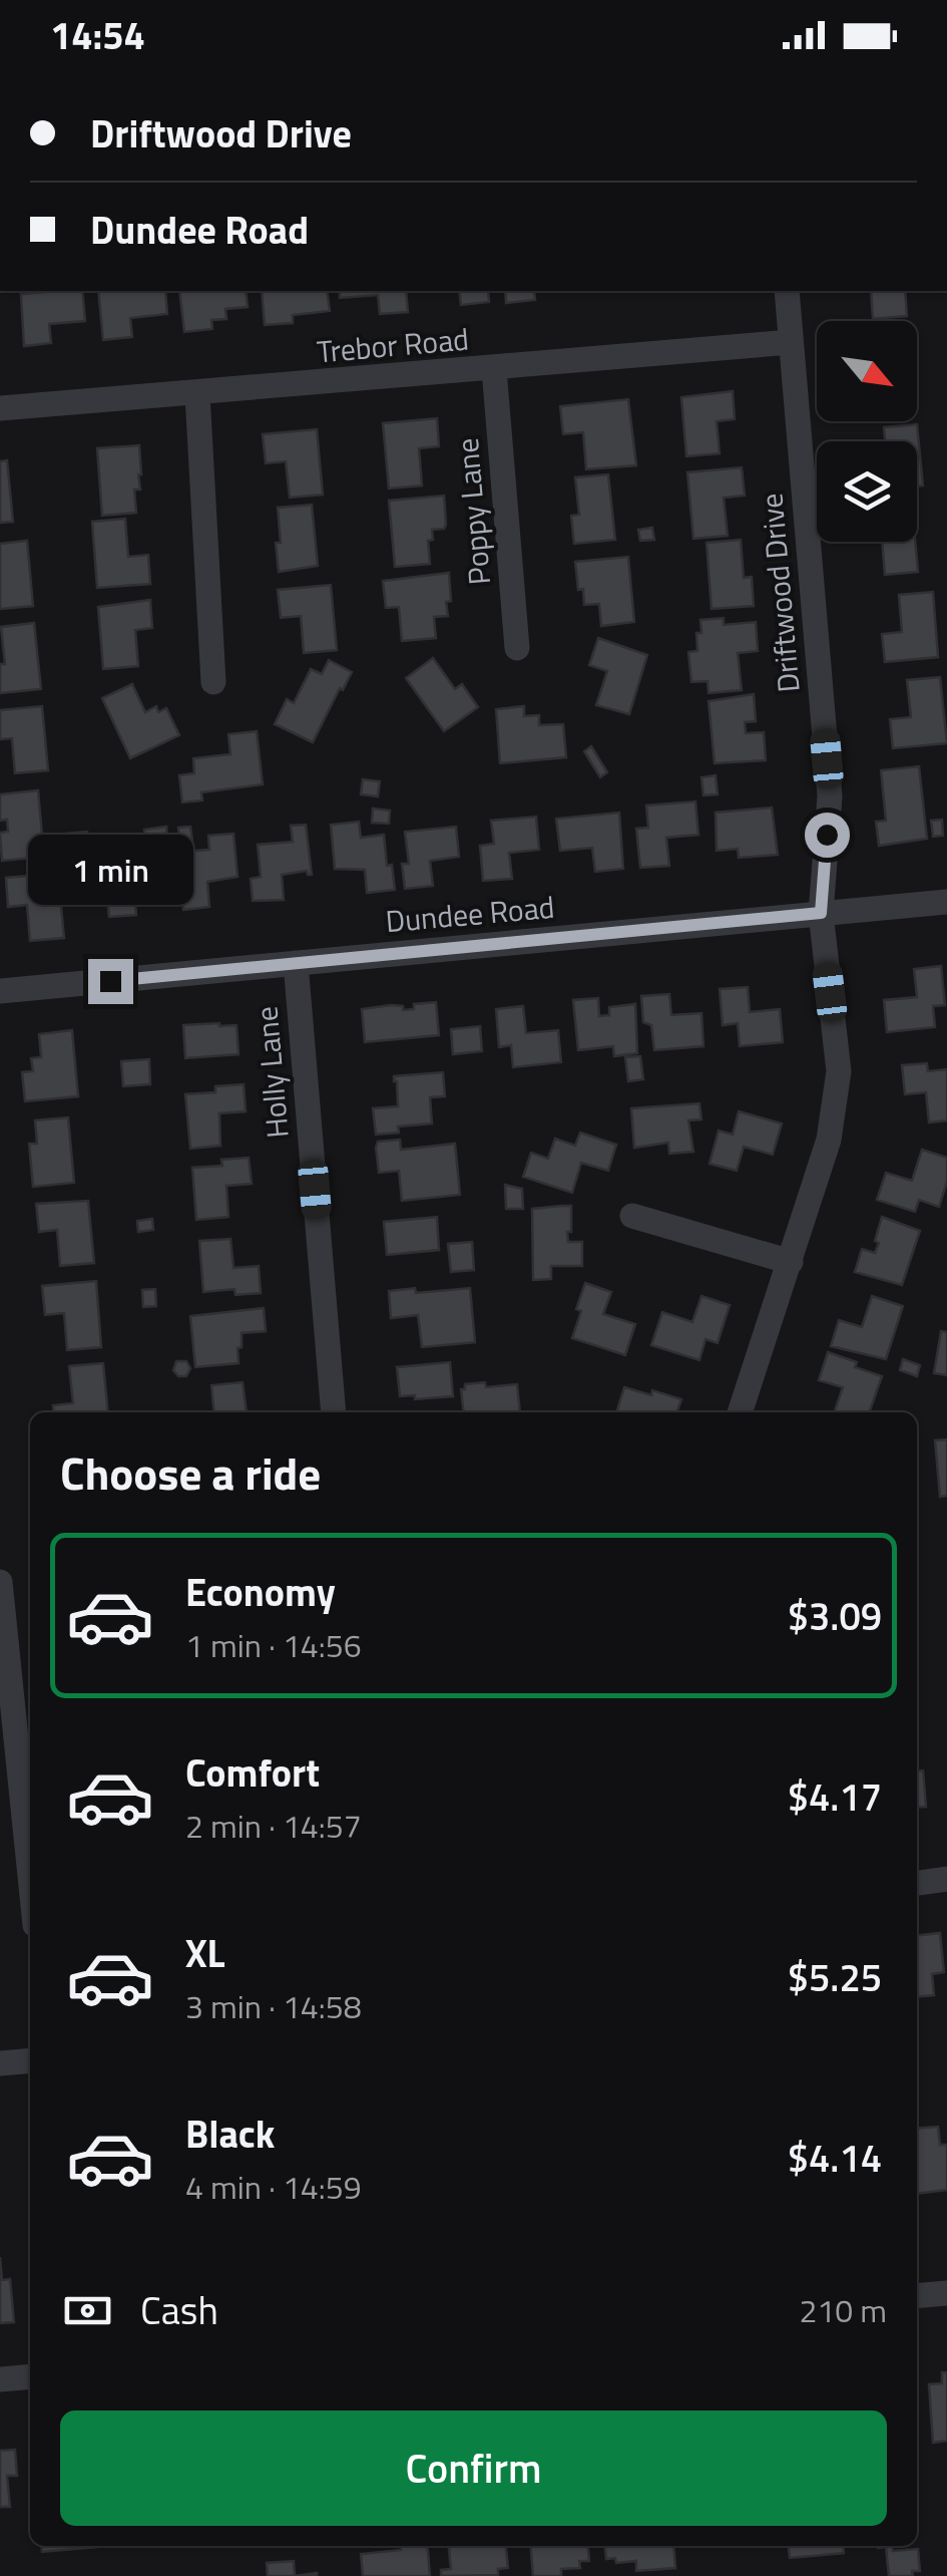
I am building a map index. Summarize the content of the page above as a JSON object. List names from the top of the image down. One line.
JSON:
{"streets":{"street":["Trebor Road","Poppy Lane","Driftwood Drive","Dundee Road","Holly Lane"]},"crossings":[["Trebor Road","Poppy Lane"],["Trebor Road","Driftwood Drive"],["Driftwood Drive","Dundee Road"],["Dundee Road","Holly Lane"]],"north":"bottom right","page":{"status":"14:54","banner":["Driftwood Drive","Dundee Road"],"bubble":"1 min","heading":"Choose a ride","list":[{"name":"Economy","note":"1 min · 14:56","value":"$3.09"},{"name":"Comfort","note":"2 min · 14:57","value":"$4.17"},{"name":"XL","note":"3 min · 14:58","value":"$5.25"},{"name":"Black","note":"4 min · 14:59","value":"$4.14"}],"pay":["Cash","210 m"],"buttons":"Confirm"}}
